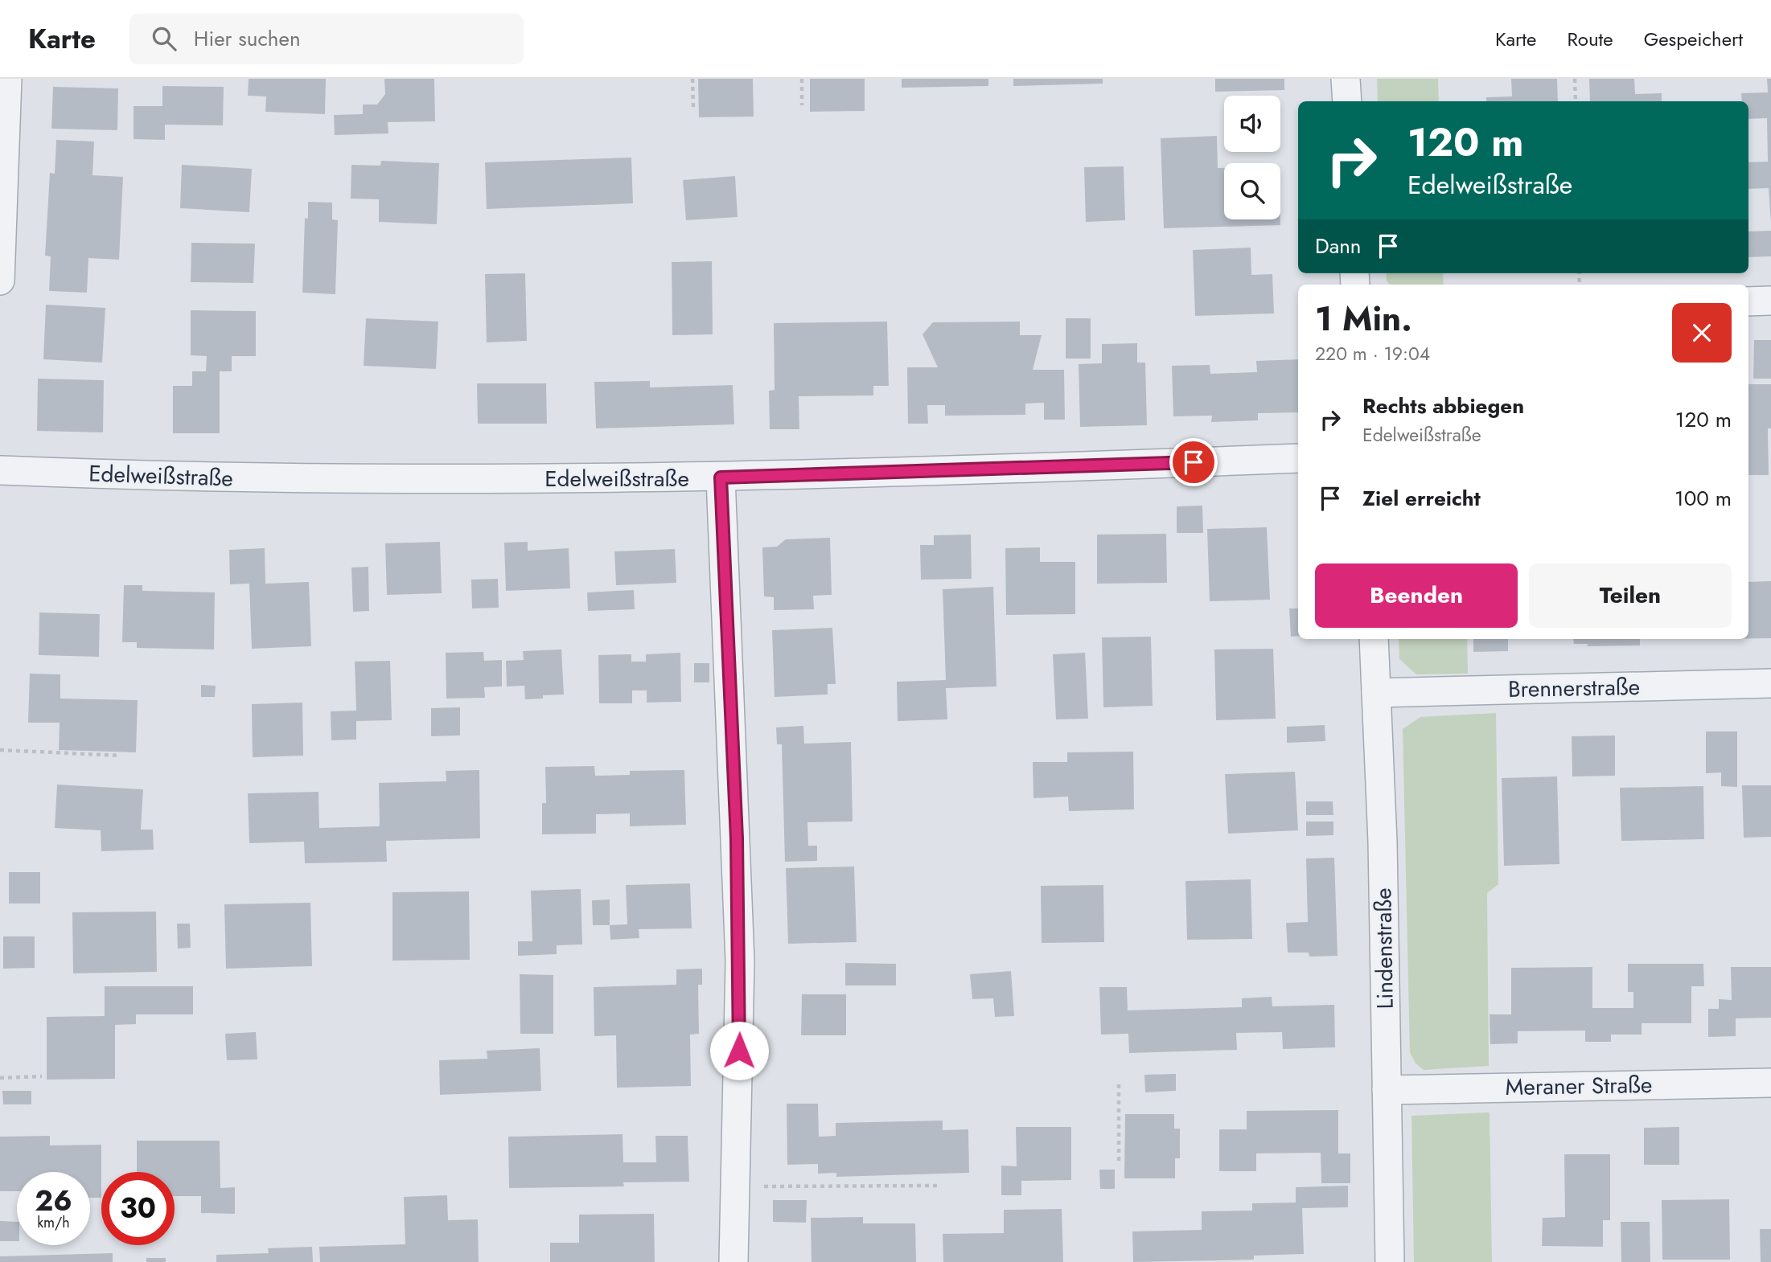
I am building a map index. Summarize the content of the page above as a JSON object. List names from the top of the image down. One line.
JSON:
{"streets":{"street":["Edelweißstraße","Brennerstraße","Lindenstraße","Meraner Straße"]},"crossings":[["Brennerstraße","Lindenstraße"],["Lindenstraße","Meraner Straße"]],"page":{"header":"Karte","search":"Hier suchen","nav":["Karte","Route","Gespeichert"],"turn":["120 m","Edelweißstraße"],"then":"Dann","heading":["1 Min.","220 m · 19:04"],"list":[{"name":"Rechts abbiegen","note":"Edelweißstraße","value":"120 m"},{"name":"Ziel erreicht","value":"100 m"}],"buttons":["Beenden","Teilen"],"speed":"26 km/h","limit":"30"}}
